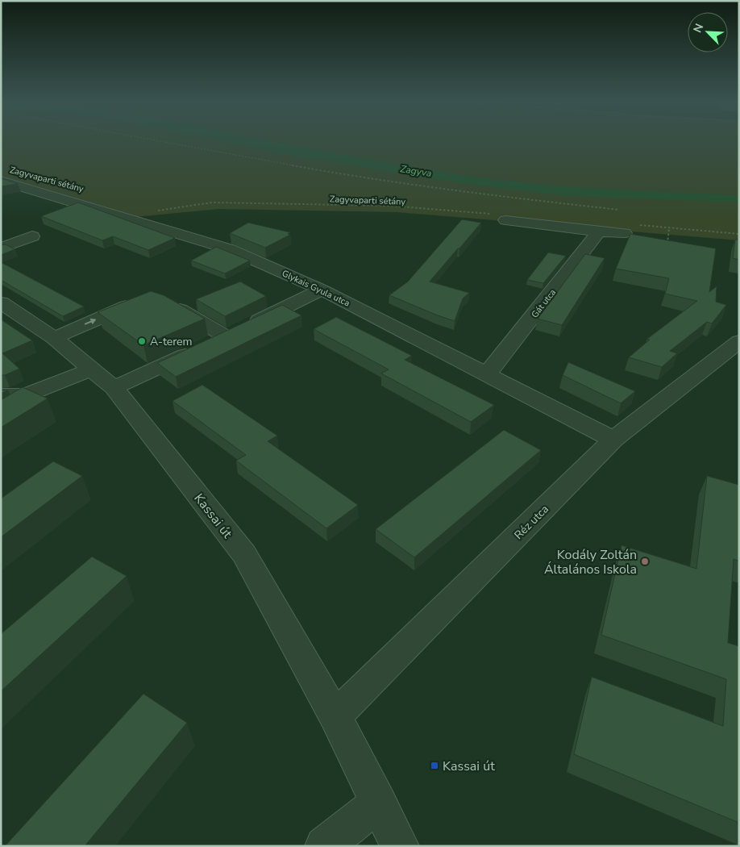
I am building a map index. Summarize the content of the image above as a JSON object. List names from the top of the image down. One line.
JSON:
{"streets":{"street":["Glykais Gyula utca","Gát utca","Kassai út","Réz utca"],"path":["Zagyvaparti sétány"]},"crossings":[["Glykais Gyula utca","Gát utca"],["Glykais Gyula utca","Réz utca"],["Kassai út","Réz utca"]],"water":["Zagyva"],"places":{"other":["A-terem","Kodály Zoltán Általános Iskola"],"transit":["Kassai út"]},"north":"top left"}
